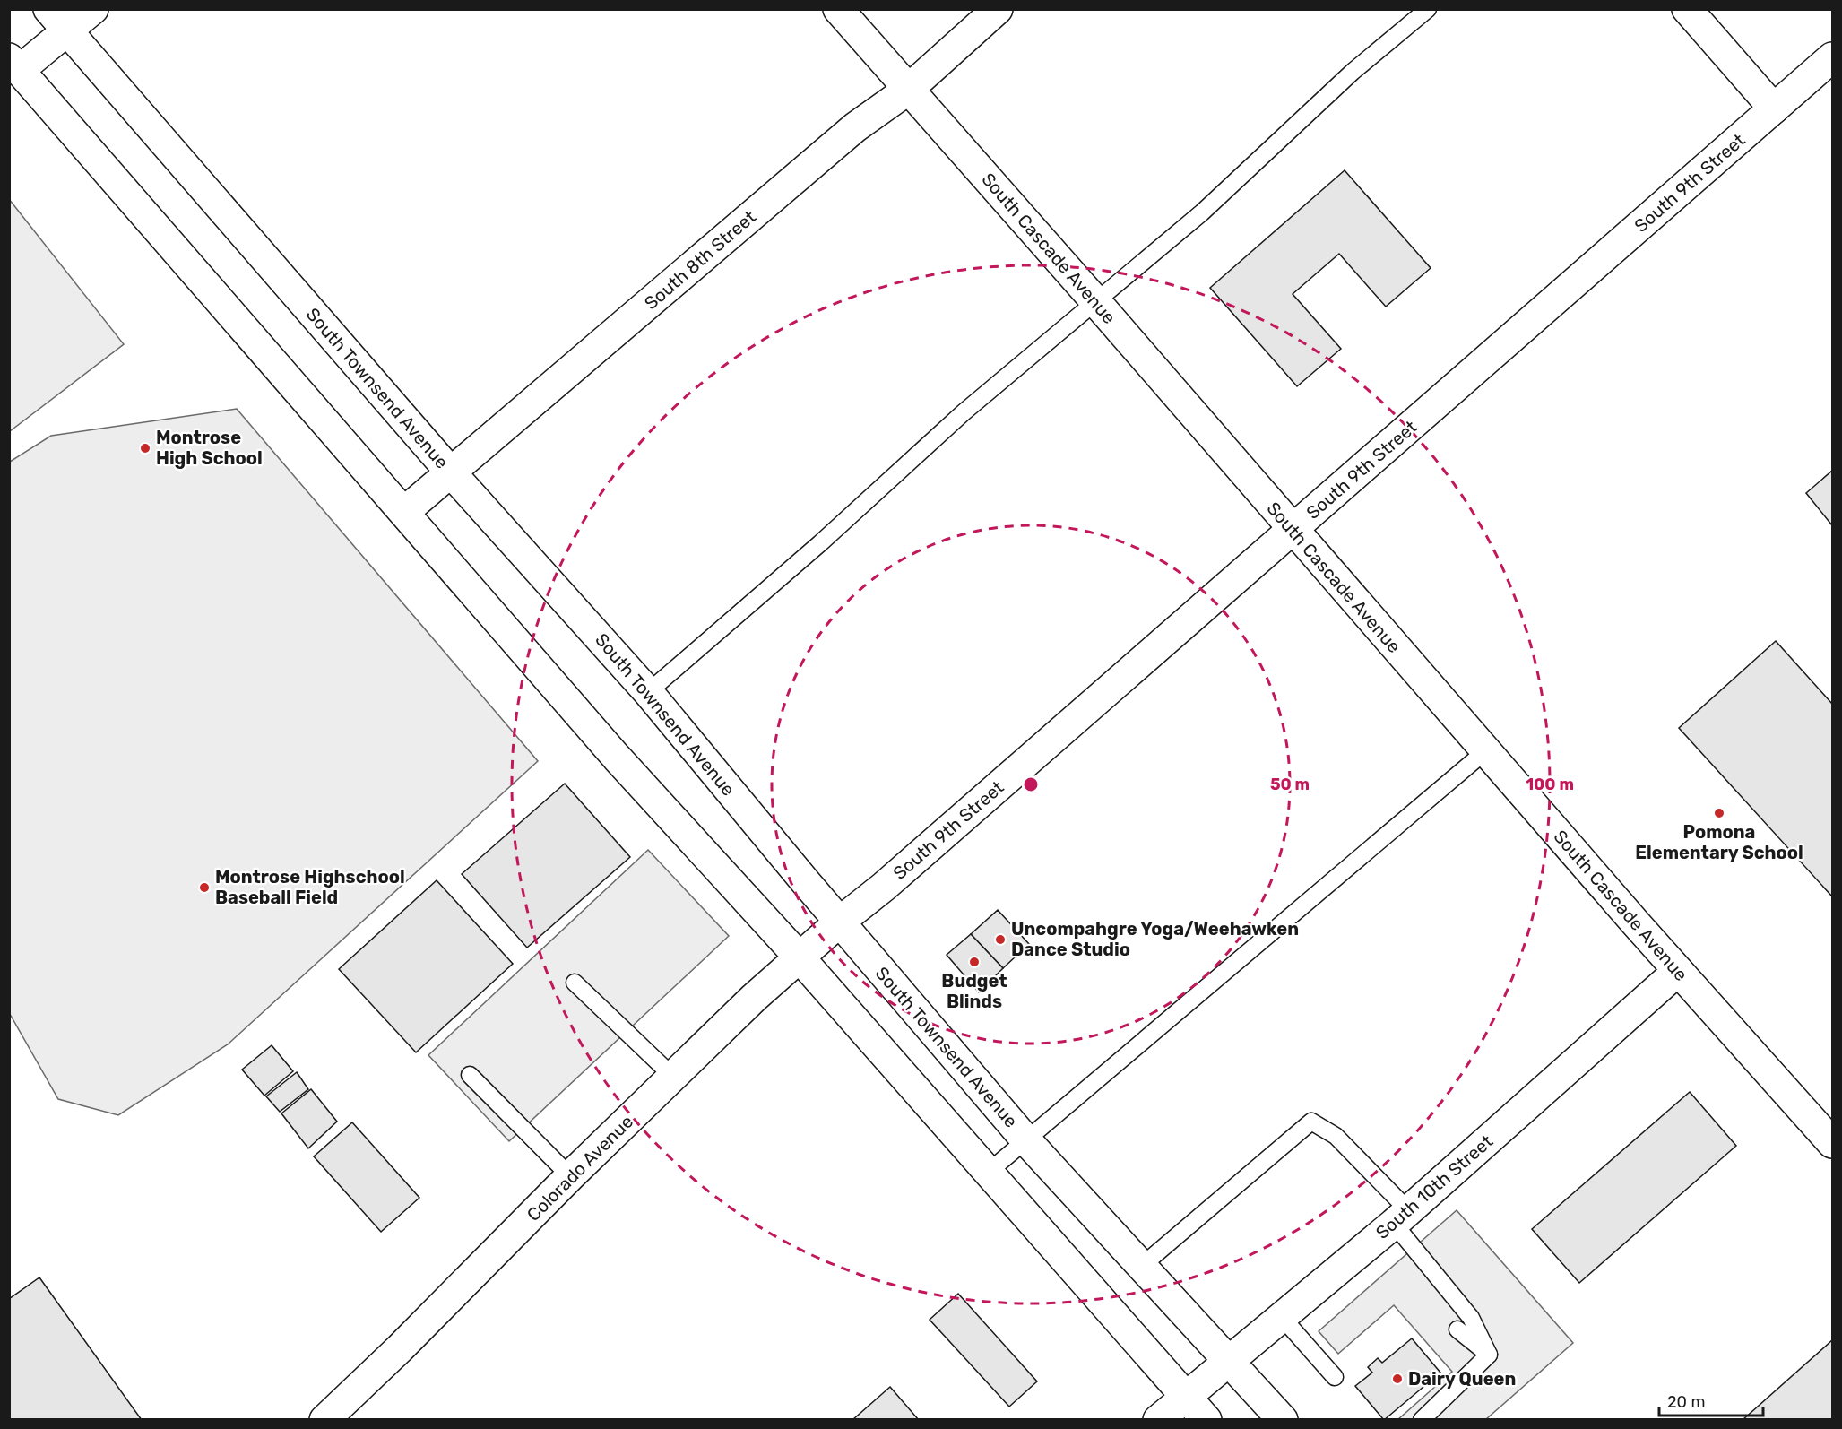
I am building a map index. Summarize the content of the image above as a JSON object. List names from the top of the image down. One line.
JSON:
{"streets":{"main road":["South 9th Street","South Cascade Avenue","South 8th Street","South Townsend Avenue","Colorado Avenue","South 10th Street"]},"crossings":[["South 9th Street","South Cascade Avenue"],["South 9th Street","South Townsend Avenue"],["South 9th Street","Colorado Avenue"],["South Cascade Avenue","South 8th Street"],["South Cascade Avenue","South 10th Street"],["South 8th Street","South Townsend Avenue"],["South Townsend Avenue","Colorado Avenue"],["South Townsend Avenue","South 10th Street"]],"places":["Montrose High School","Pomona Elementary School","Montrose Highschool Baseball Field","Uncompahgre Yoga/Weehawken Dance Studio","Budget Blinds","Dairy Queen"],"scale_bar":"20 m","rings":["50 m","100 m"]}
